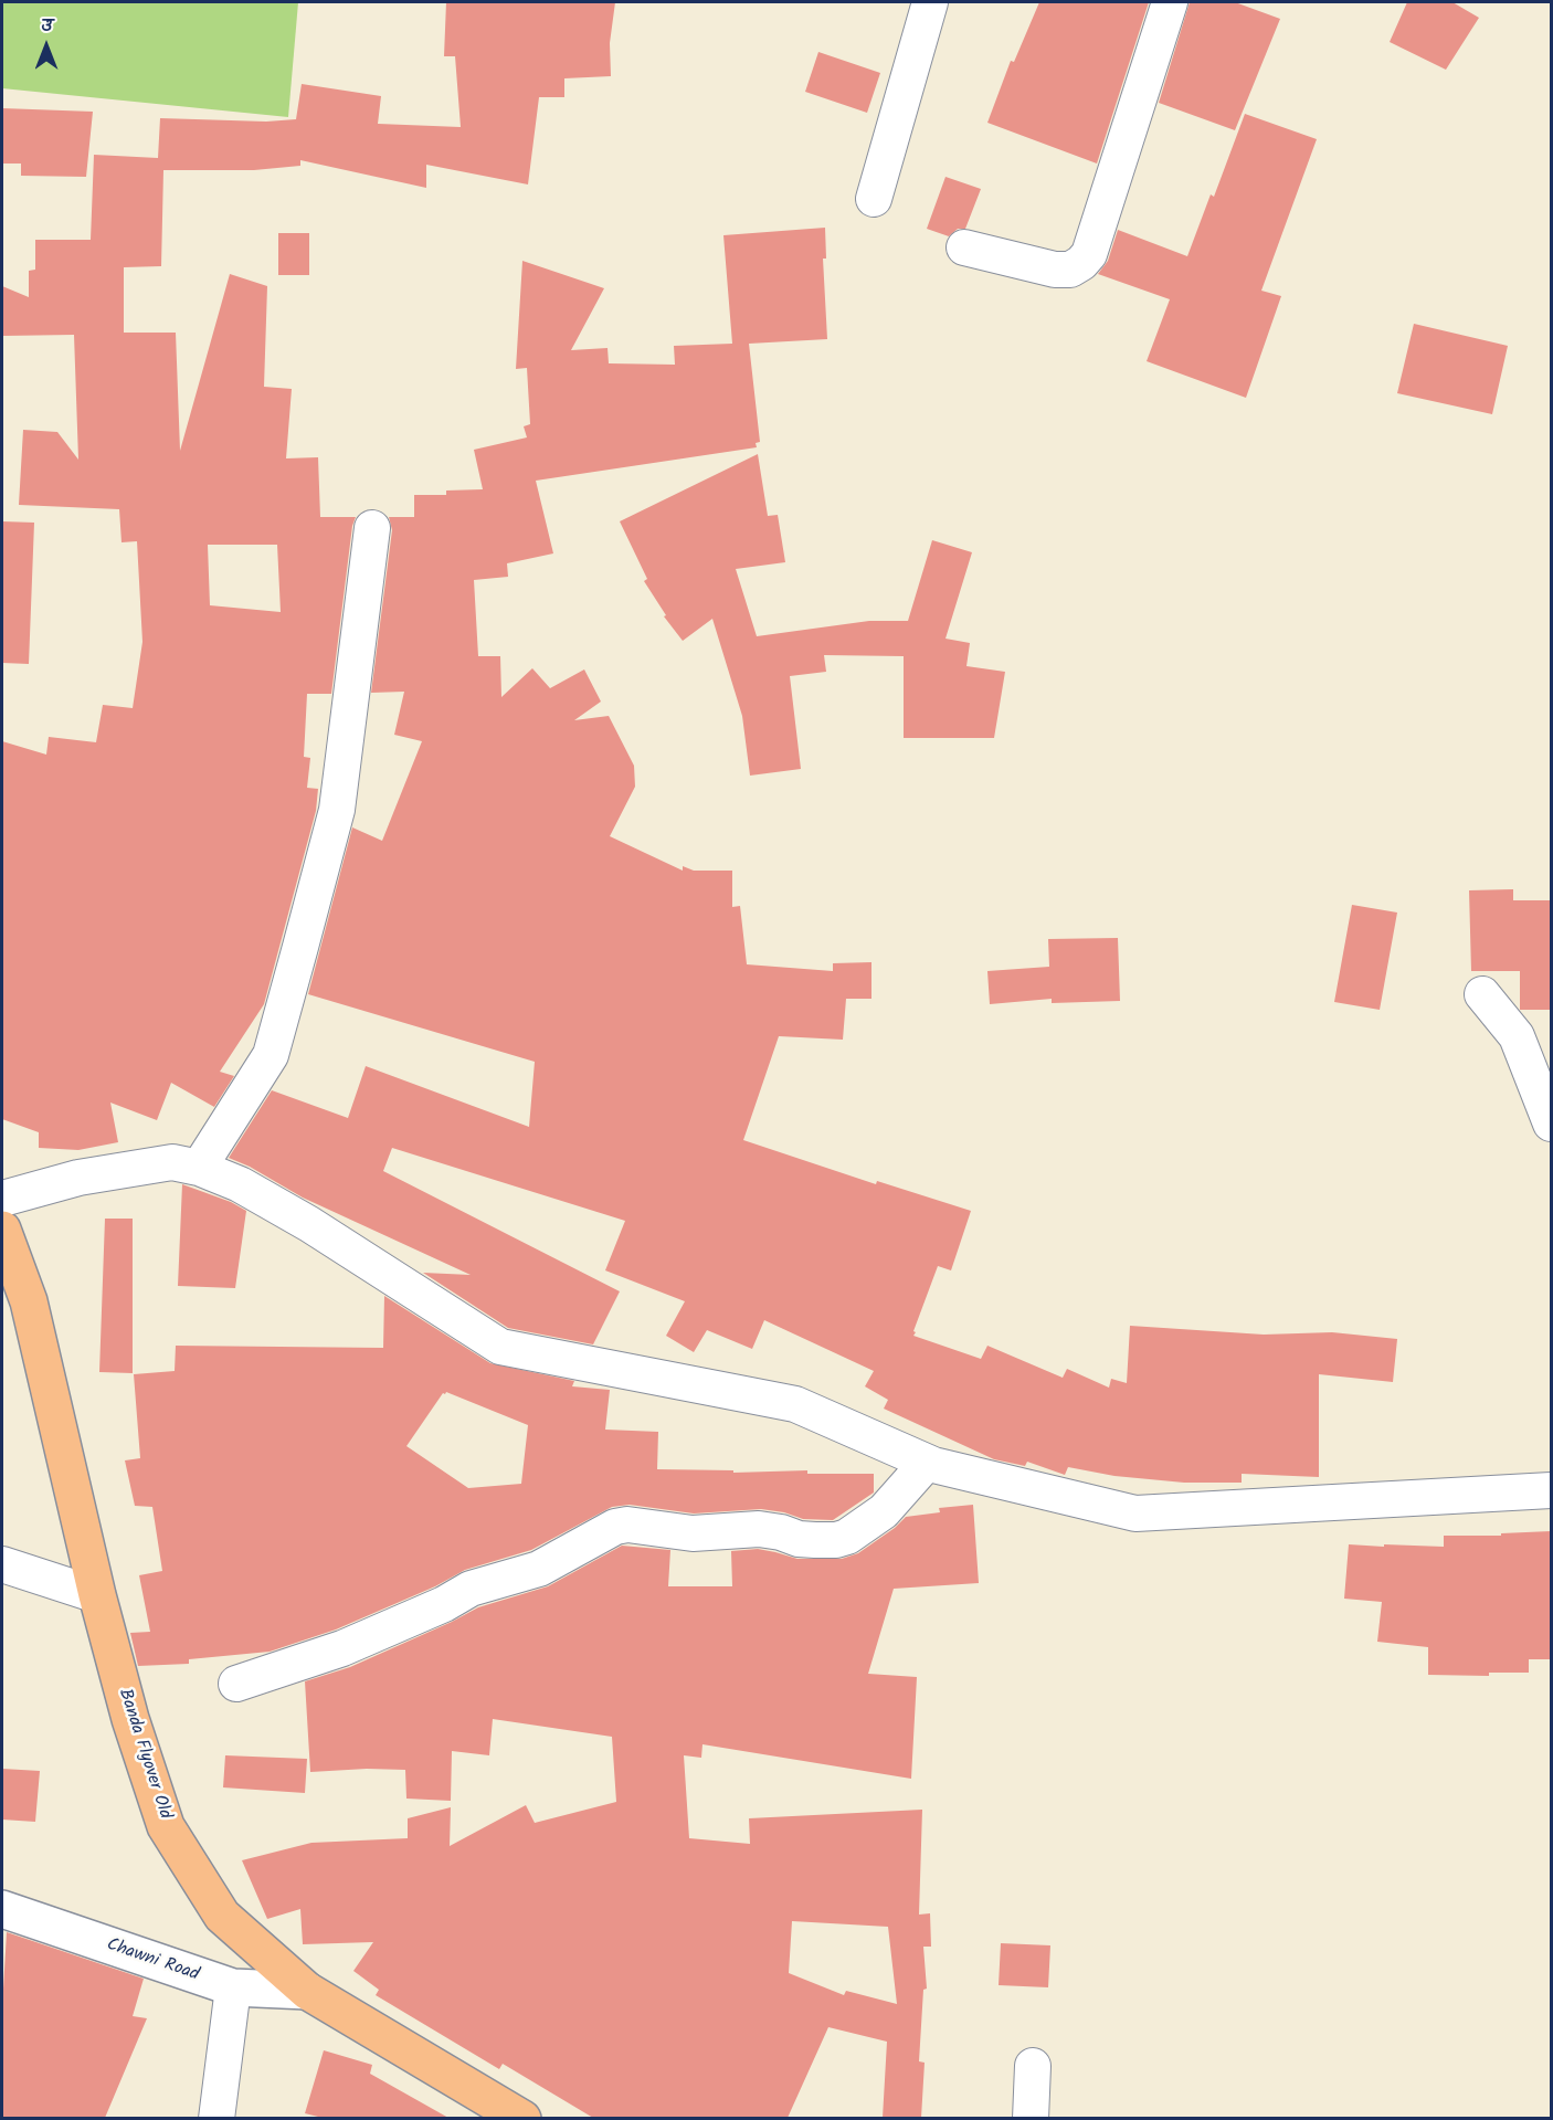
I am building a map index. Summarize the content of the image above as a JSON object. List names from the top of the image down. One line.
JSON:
{"streets":{"highway":["Banda Flyover Old"],"street":["Chawni Road"]},"crossings":[["Banda Flyover Old","Chawni Road"]],"north":"top"}
